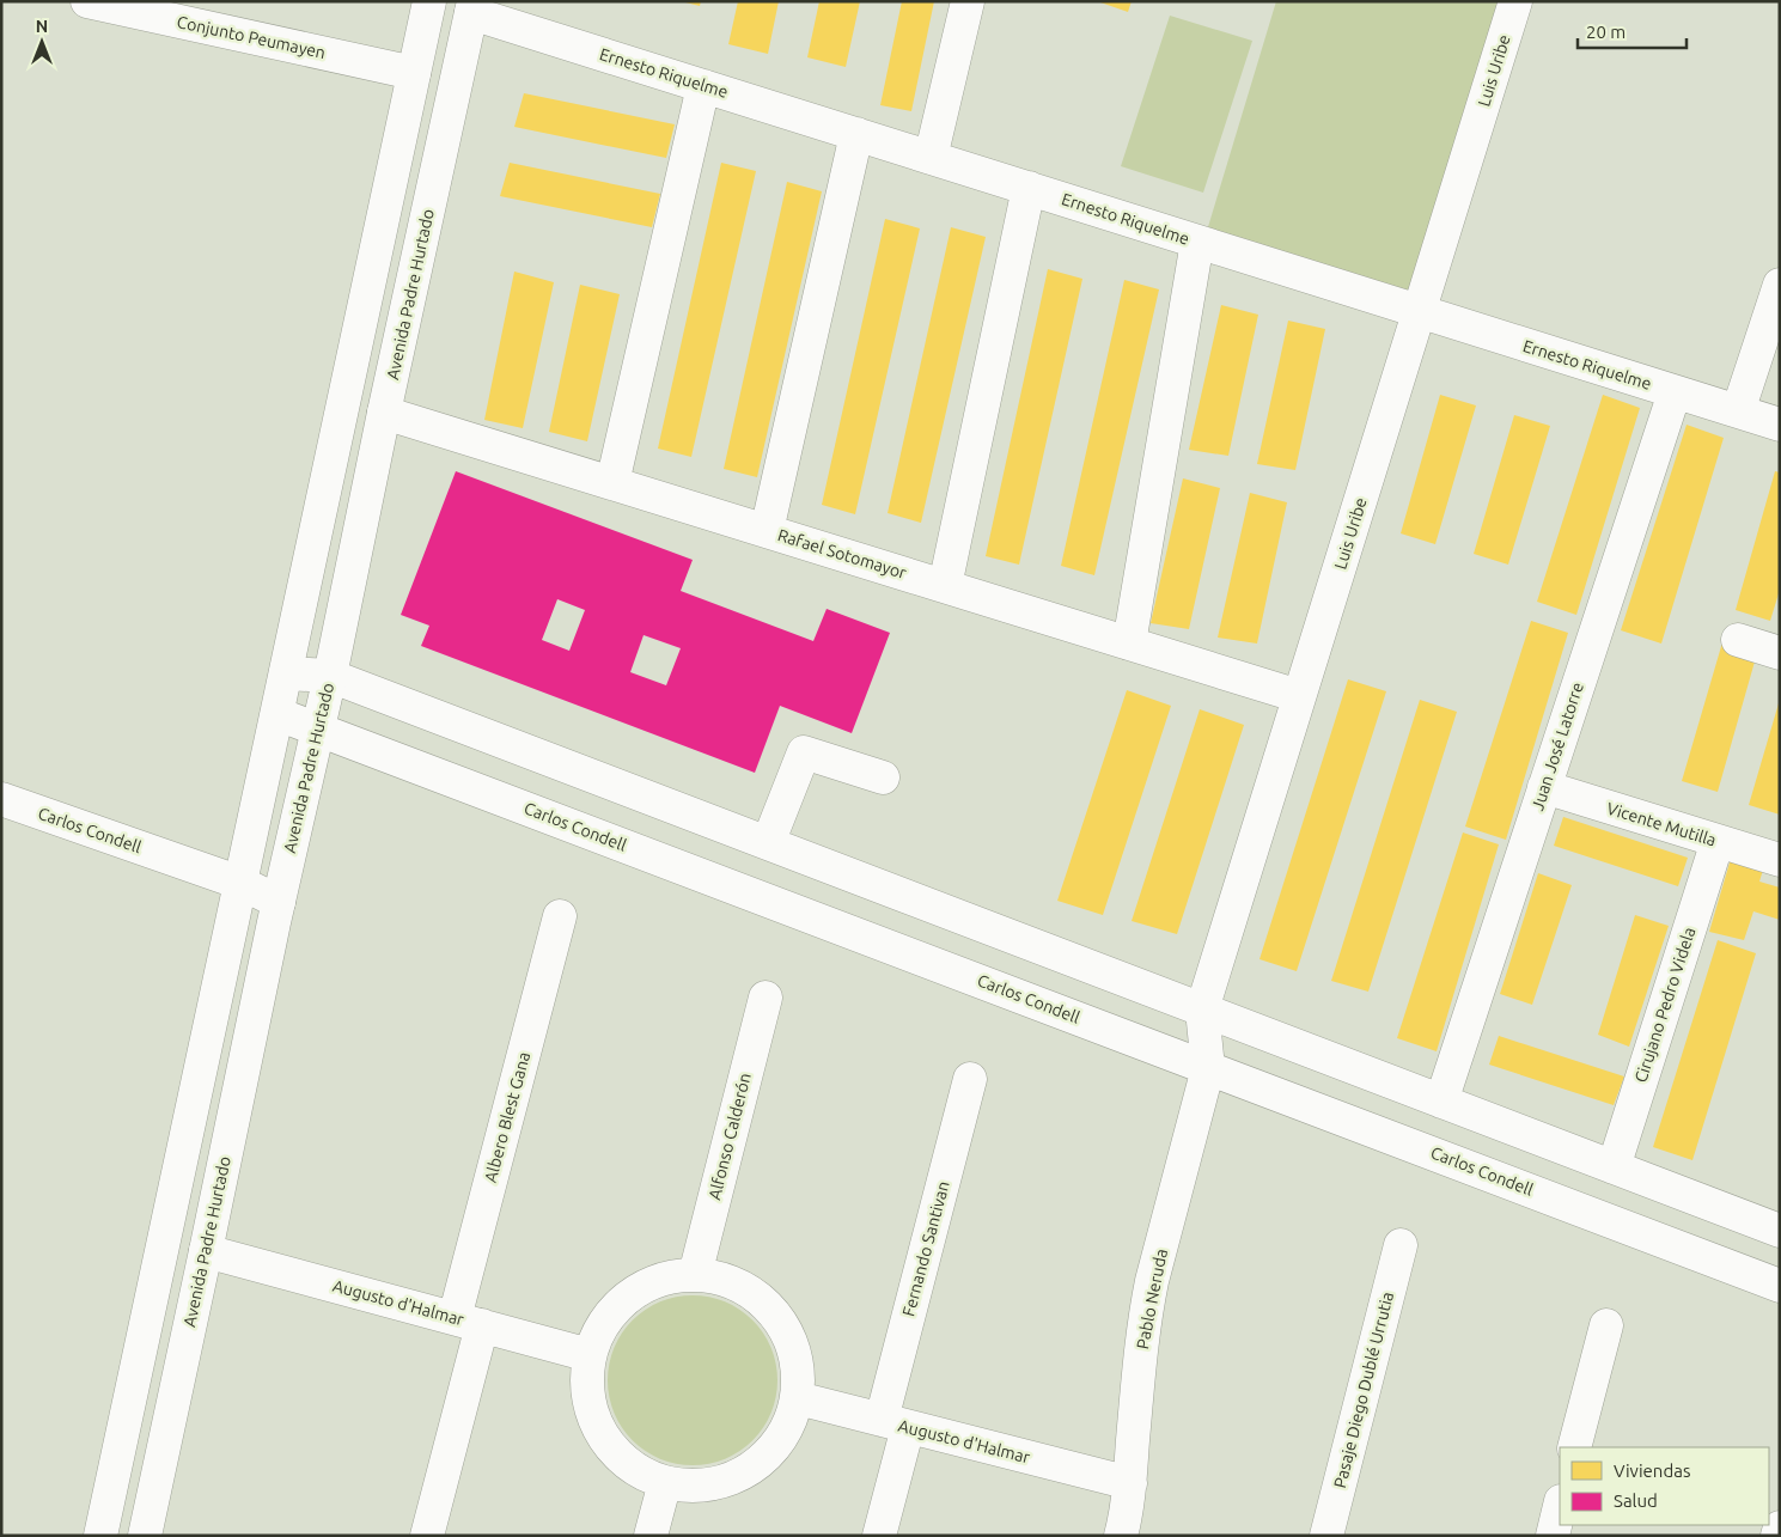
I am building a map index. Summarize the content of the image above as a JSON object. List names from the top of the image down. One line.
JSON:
{"streets":{"street":["Conjunto Peumayen","Luis Uribe","Ernesto Riquelme","Avenida Padre Hurtado","Rafael Sotomayor","Juan José Latorre","Vicente Mutilla","Carlos Condell","Cirujano Pedro Videla","Albero Blest Gana","Alfonso Calderón","Fernando Santivan","Pablo Neruda","Augusto d'Halmar","Pasaje Diego Dublé Urrutia"]},"crossings":[["Luis Uribe","Ernesto Riquelme"],["Luis Uribe","Rafael Sotomayor"],["Luis Uribe","Carlos Condell"],["Luis Uribe","Pablo Neruda"],["Ernesto Riquelme","Avenida Padre Hurtado"],["Ernesto Riquelme","Juan José Latorre"],["Avenida Padre Hurtado","Rafael Sotomayor"],["Avenida Padre Hurtado","Carlos Condell"],["Avenida Padre Hurtado","Augusto d'Halmar"],["Juan José Latorre","Vicente Mutilla"],["Vicente Mutilla","Cirujano Pedro Videla"],["Carlos Condell","Pablo Neruda"],["Albero Blest Gana","Augusto d'Halmar"],["Alfonso Calderón","Augusto d'Halmar"],["Fernando Santivan","Augusto d'Halmar"],["Pablo Neruda","Augusto d'Halmar"]],"legend":["Viviendas","Salud"],"scale_bar":"20 m","north":"top"}
